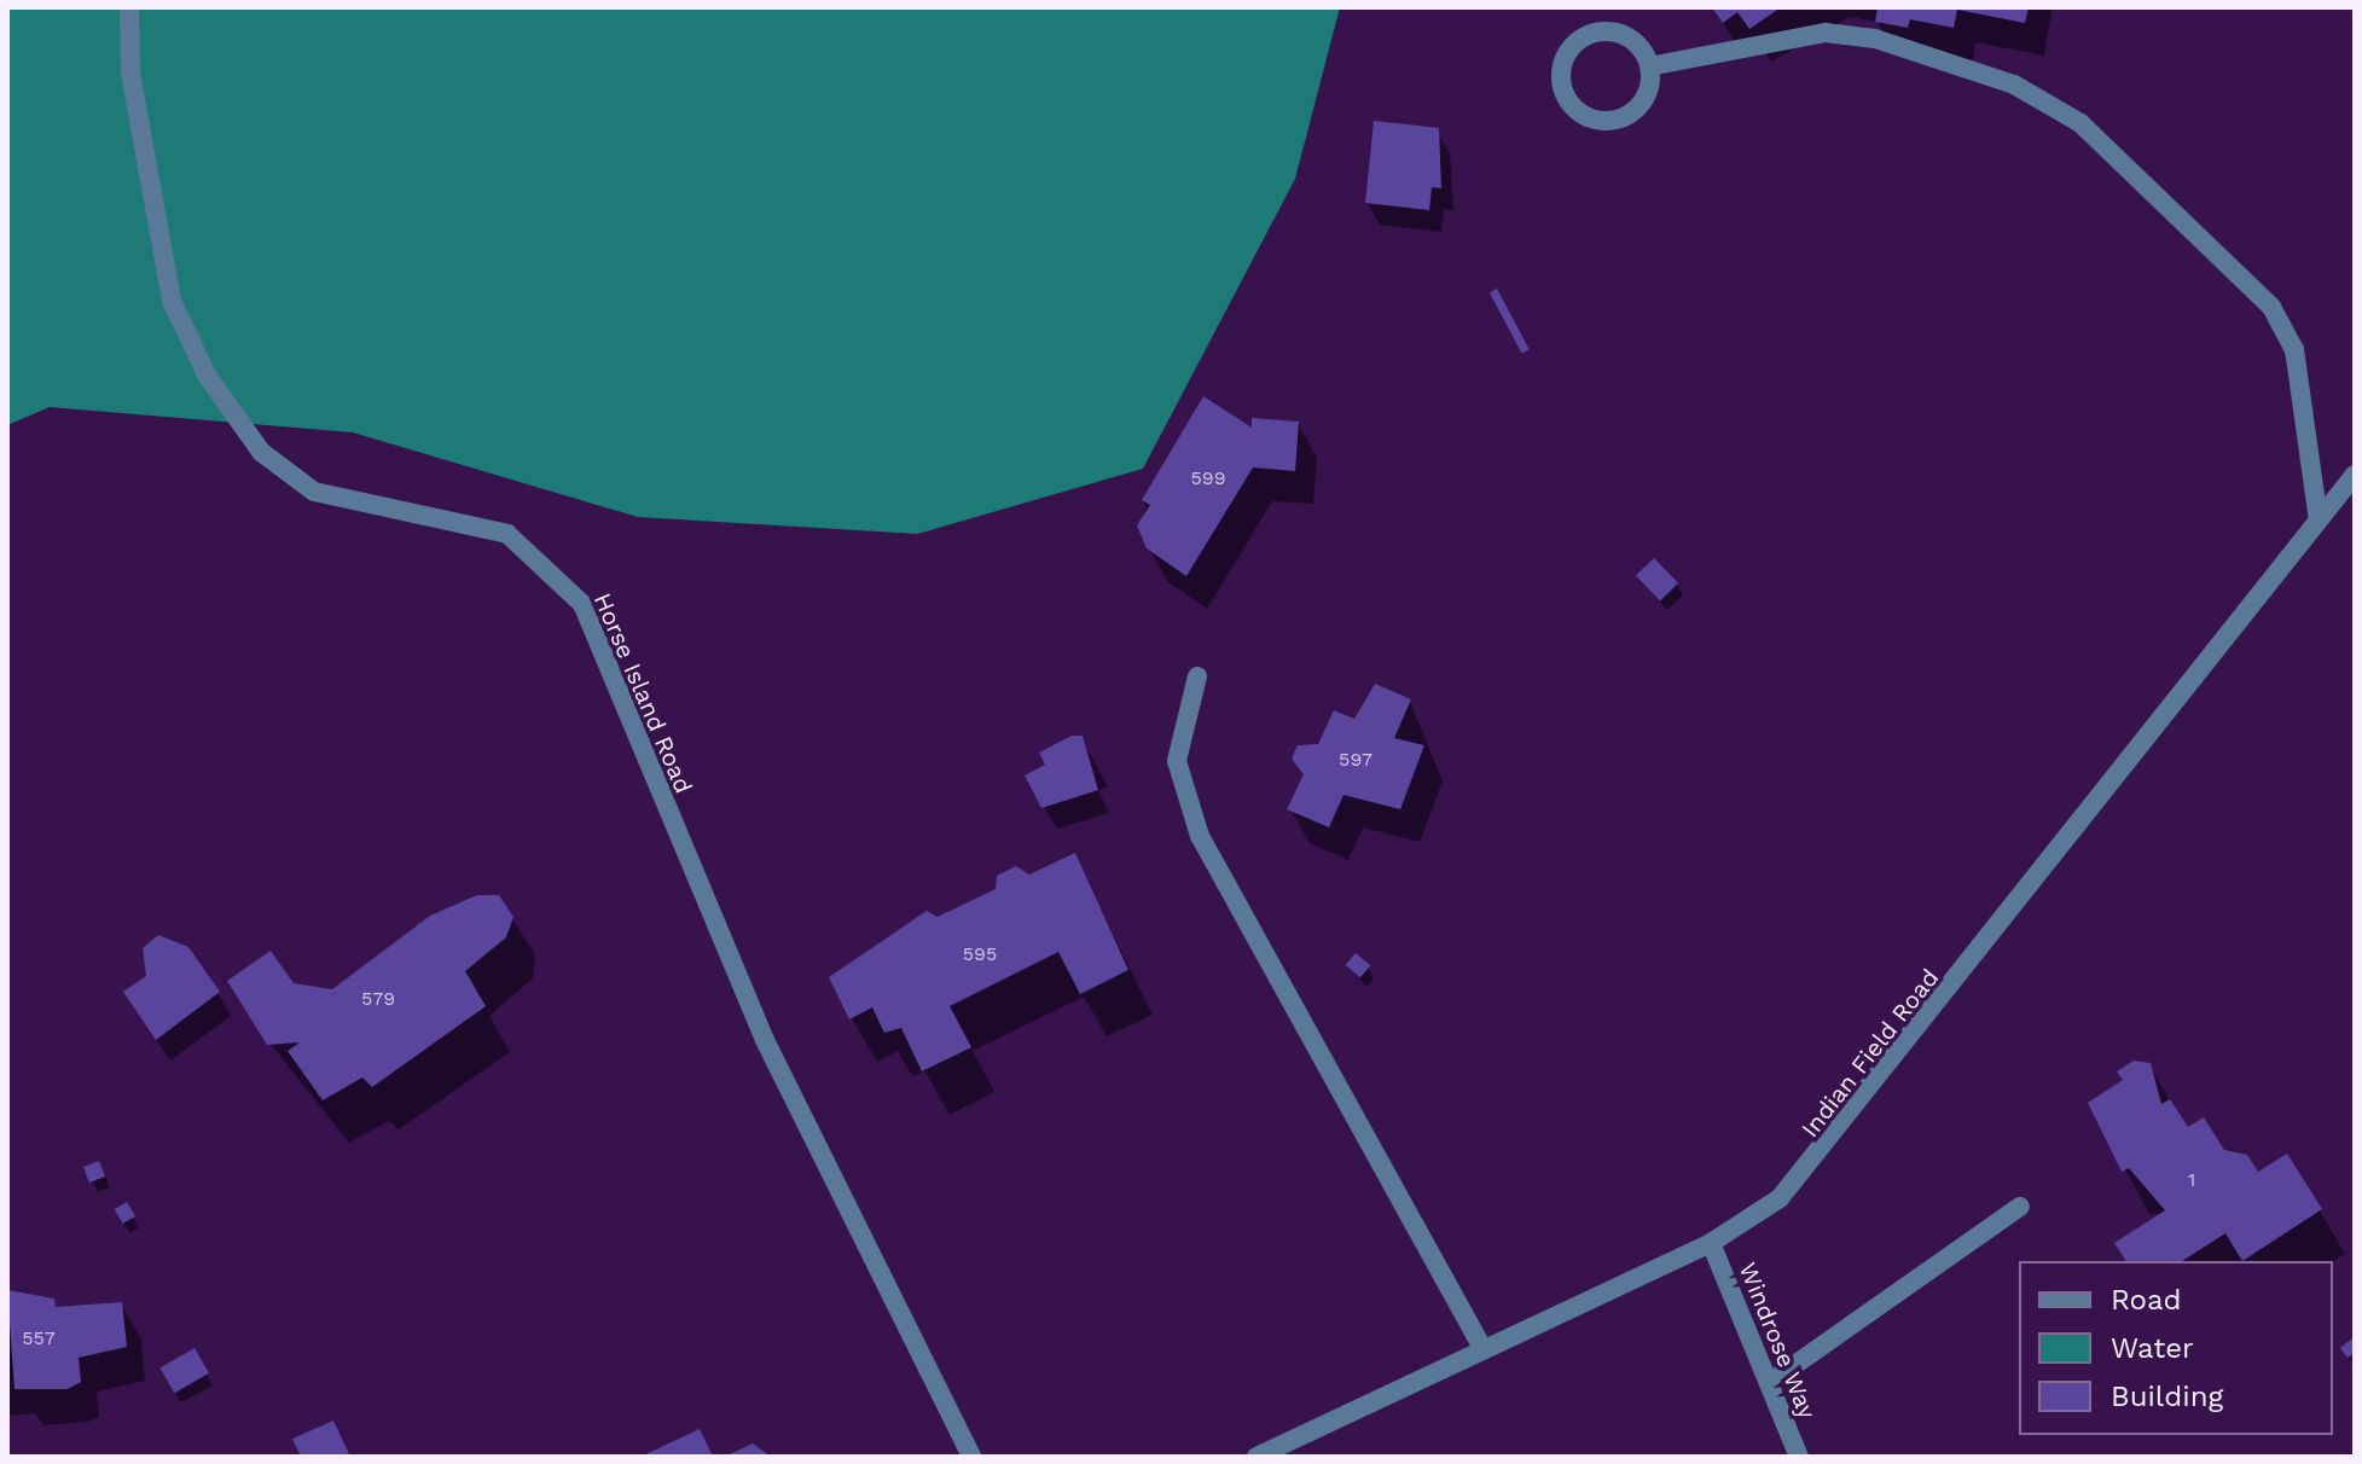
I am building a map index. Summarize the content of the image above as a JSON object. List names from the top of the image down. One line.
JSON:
{"streets":{"street":["Horse Island Road","Indian Field Road","Windrose Way"]},"crossings":[["Indian Field Road","Windrose Way"]],"house_numbers":["599","597","595","579","1","557"],"legend":["Road","Water","Building"]}
